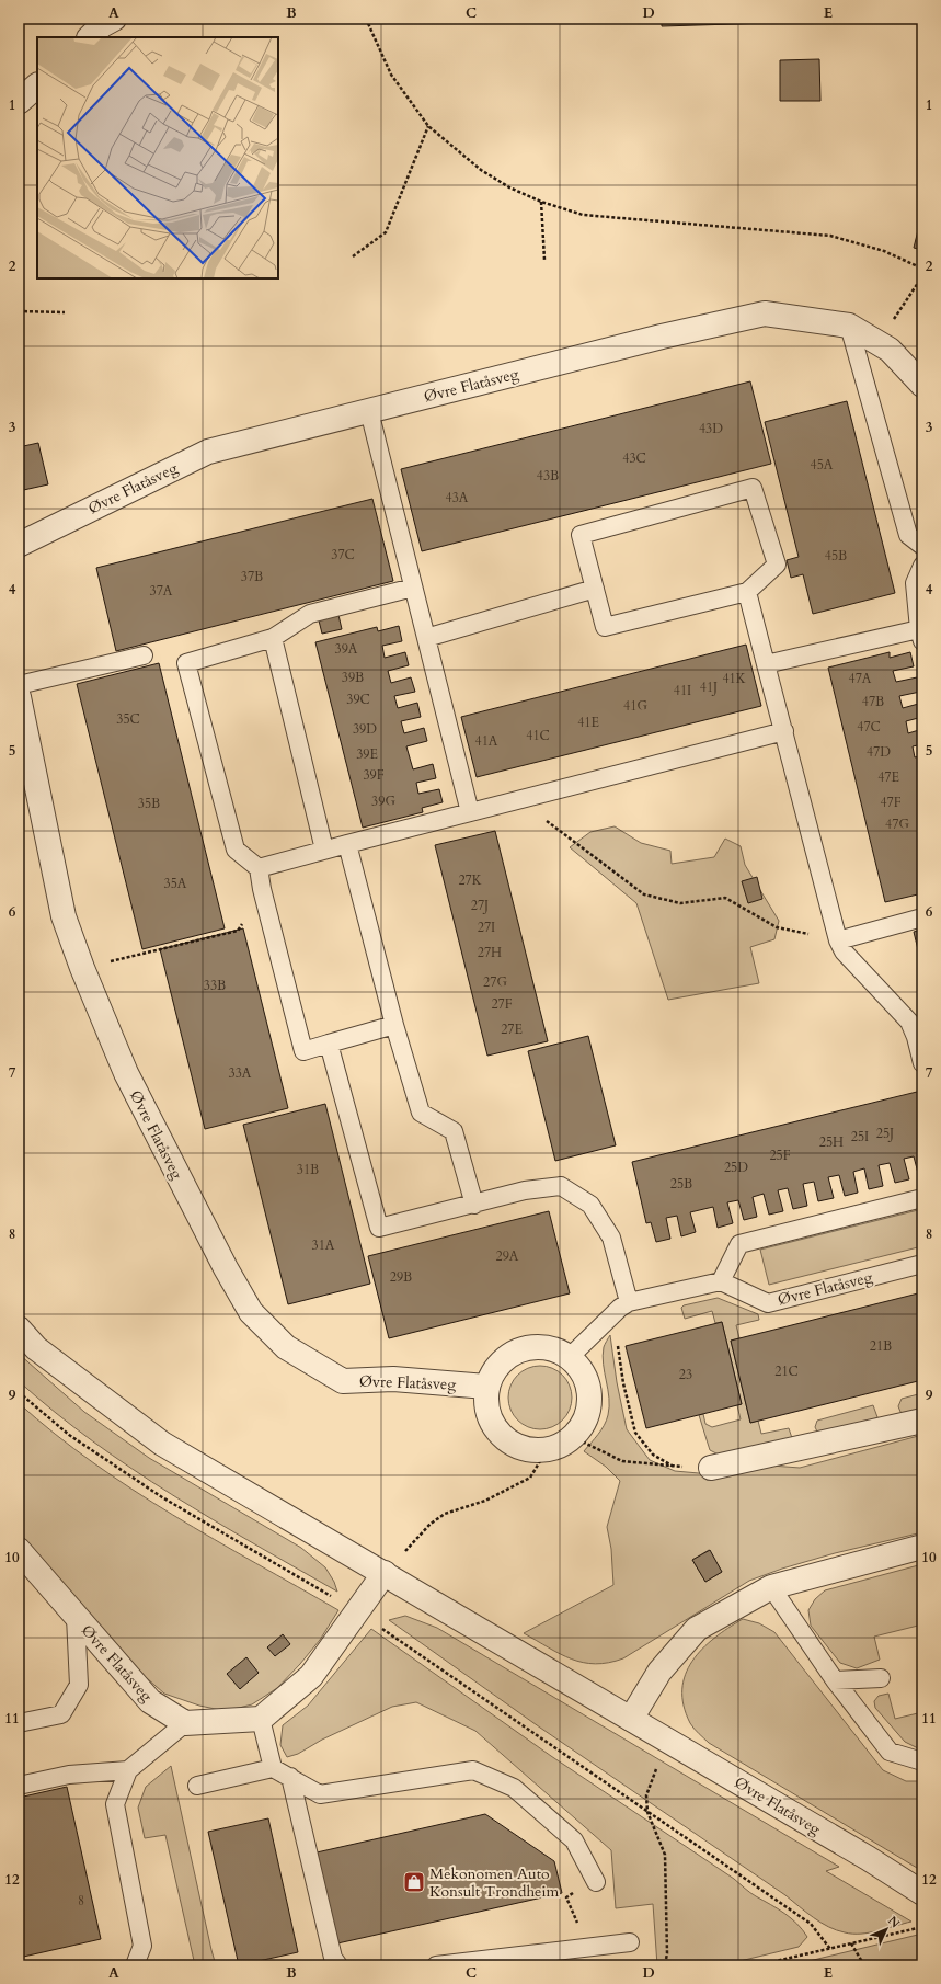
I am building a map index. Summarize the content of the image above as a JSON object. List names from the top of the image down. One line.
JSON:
{"streets":{"street":["Øvre Flatåsveg"]},"places":{"shop":["Mekonomen Auto Konsult Trondheim"]},"house_numbers":["43D","43C","45A","43B","43A","37C","45B","37B","37A","39A","39B","41K","47A","41J","41I","39C","47B","41G","35C","41E","47C","39D","41C","41A","47D","39E","39F","47E","39G","47F","35B","47G","27K","35A","27J","27I","27H","27G","33B","27F","27E","33A","25J","25I","25H","25F","25D","31B","25B","31A","29A","29B","21B","21C","23","8"],"north":"top right","grid":{"columns":["A","B","C","D","E"],"rows":["1","2","3","4","5","6","7","8","9","10","11","12"]}}
